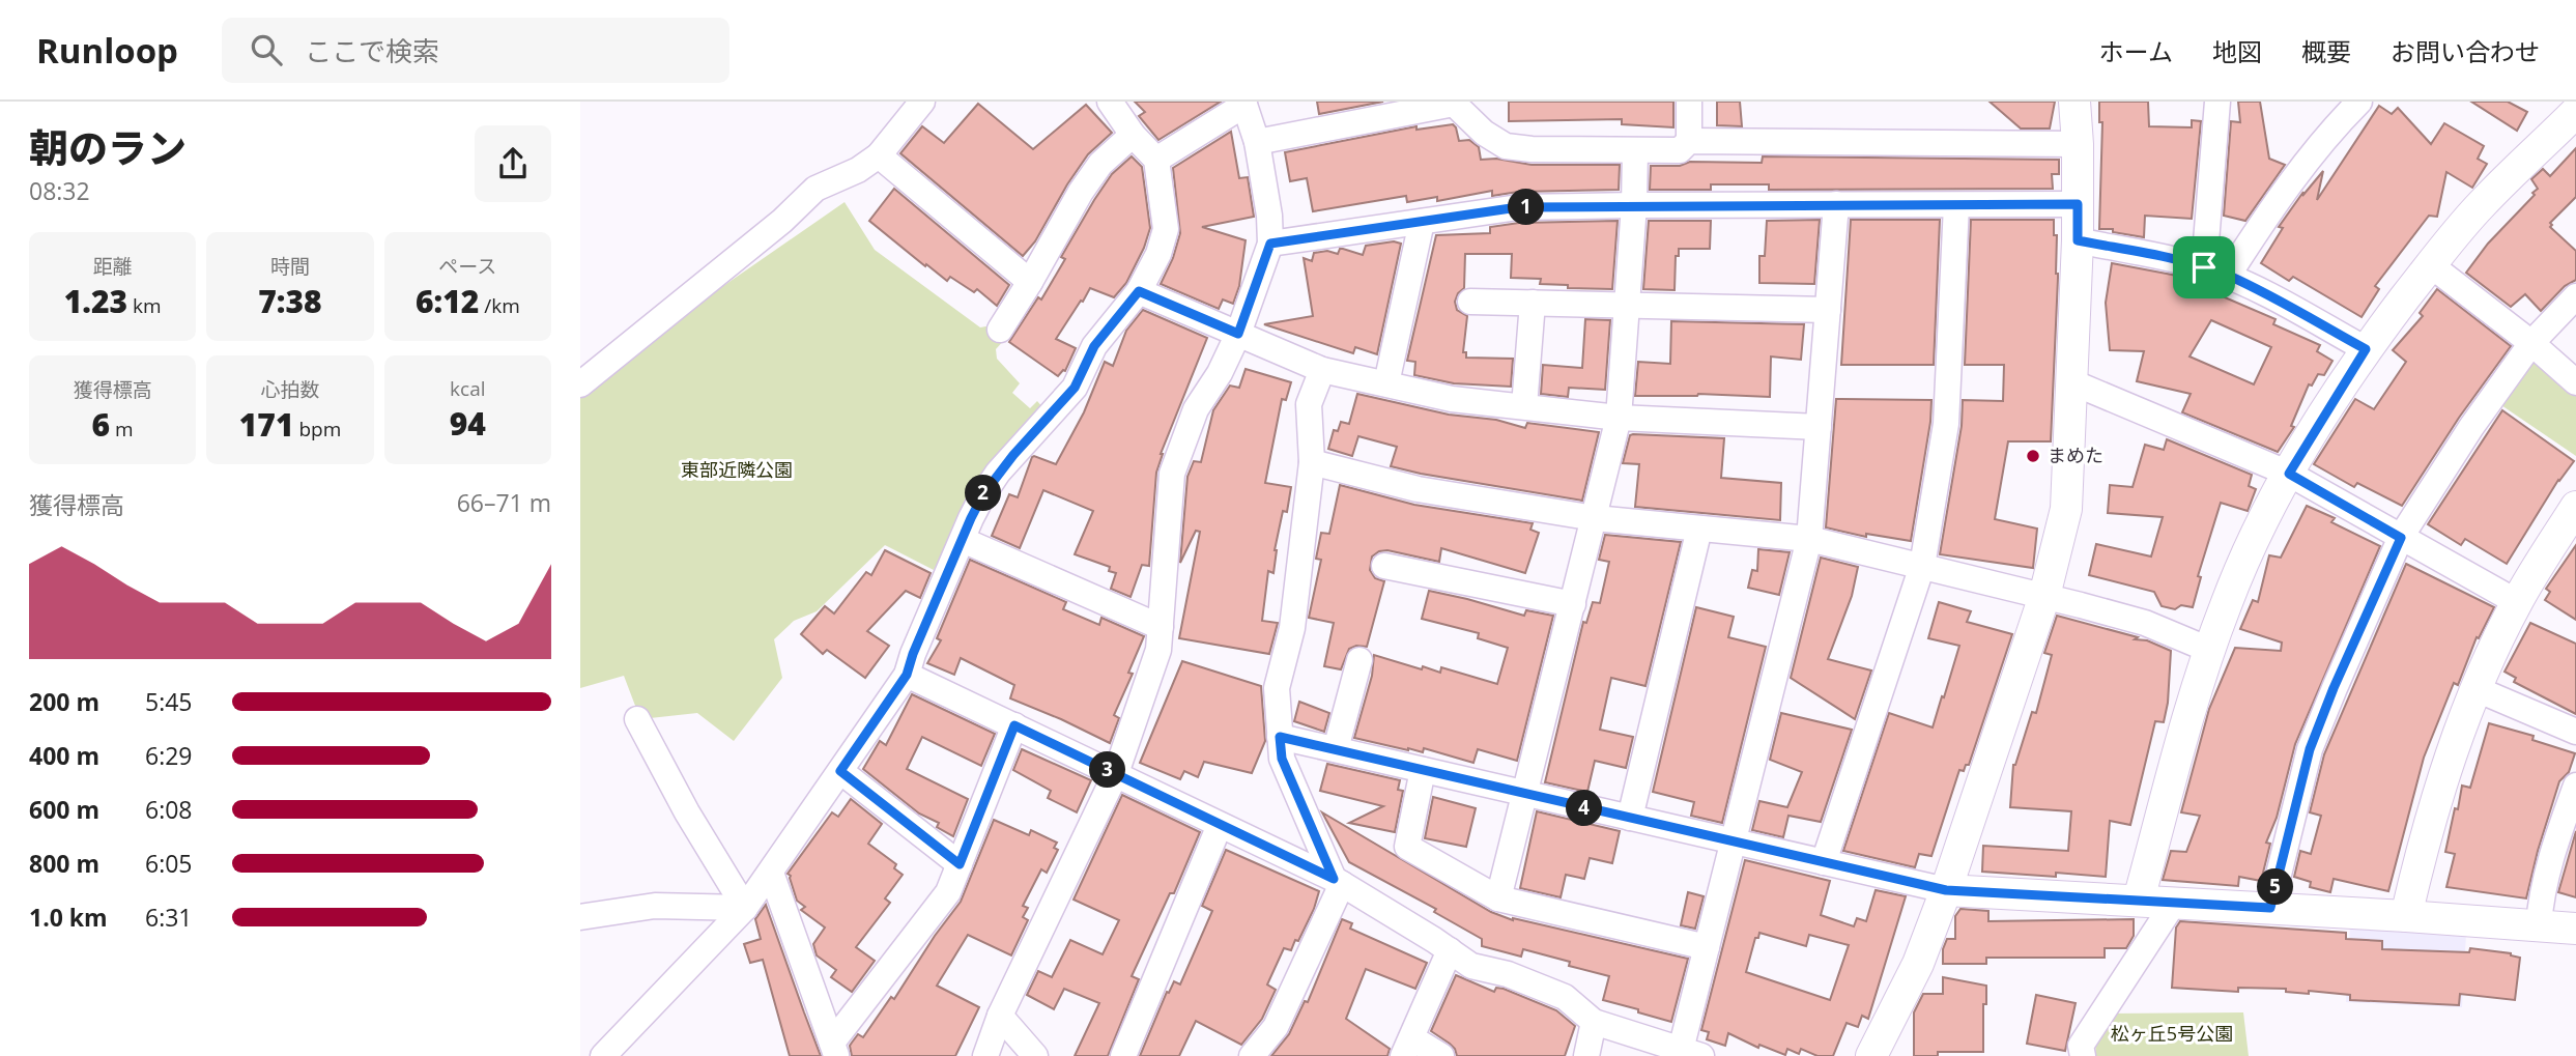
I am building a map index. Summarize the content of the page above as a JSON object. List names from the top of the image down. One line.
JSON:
{"parks":["東部近隣公園","松ヶ丘5号公園"],"places":["まめた"],"page":{"header":"Runloop","search":"ここで検索","nav":["ホーム","地図","概要","お問い合わせ"],"heading":["朝のラン","08:32"],"pins":["1","2","3","4","5"],"stats":[["距離","1.23 km"],["時間","7:38"],["ペース","6:12 /km"],["獲得標高","6 m"],["心拍数","171 bpm"],["kcal","94"]],"chart":["獲得標高","66–71 m"],"list":[{"name":"200 m","note":"5:45"},{"name":"400 m","note":"6:29"},{"name":"600 m","note":"6:08"},{"name":"800 m","note":"6:05"},{"name":"1.0 km","note":"6:31"}]}}
